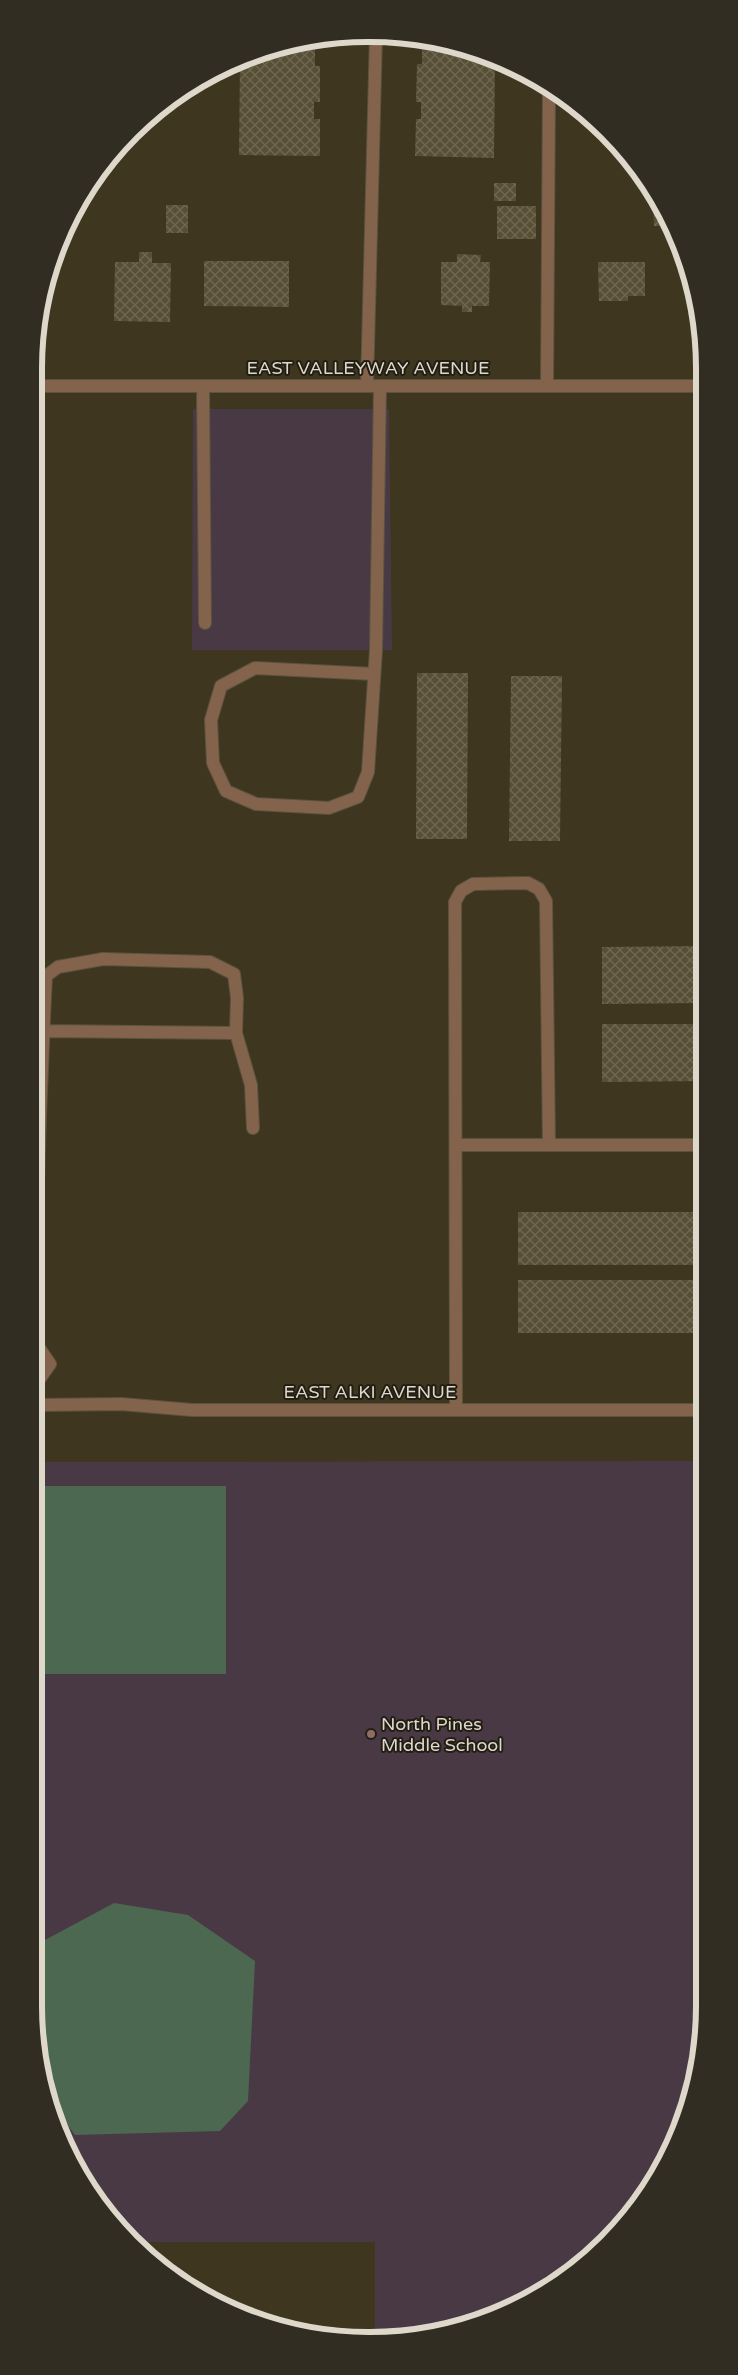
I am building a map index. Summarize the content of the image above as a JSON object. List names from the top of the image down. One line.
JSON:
{"streets":{"street":["EAST VALLEYWAY AVENUE","EAST ALKI AVENUE"]},"places":["North Pines Middle School"]}
